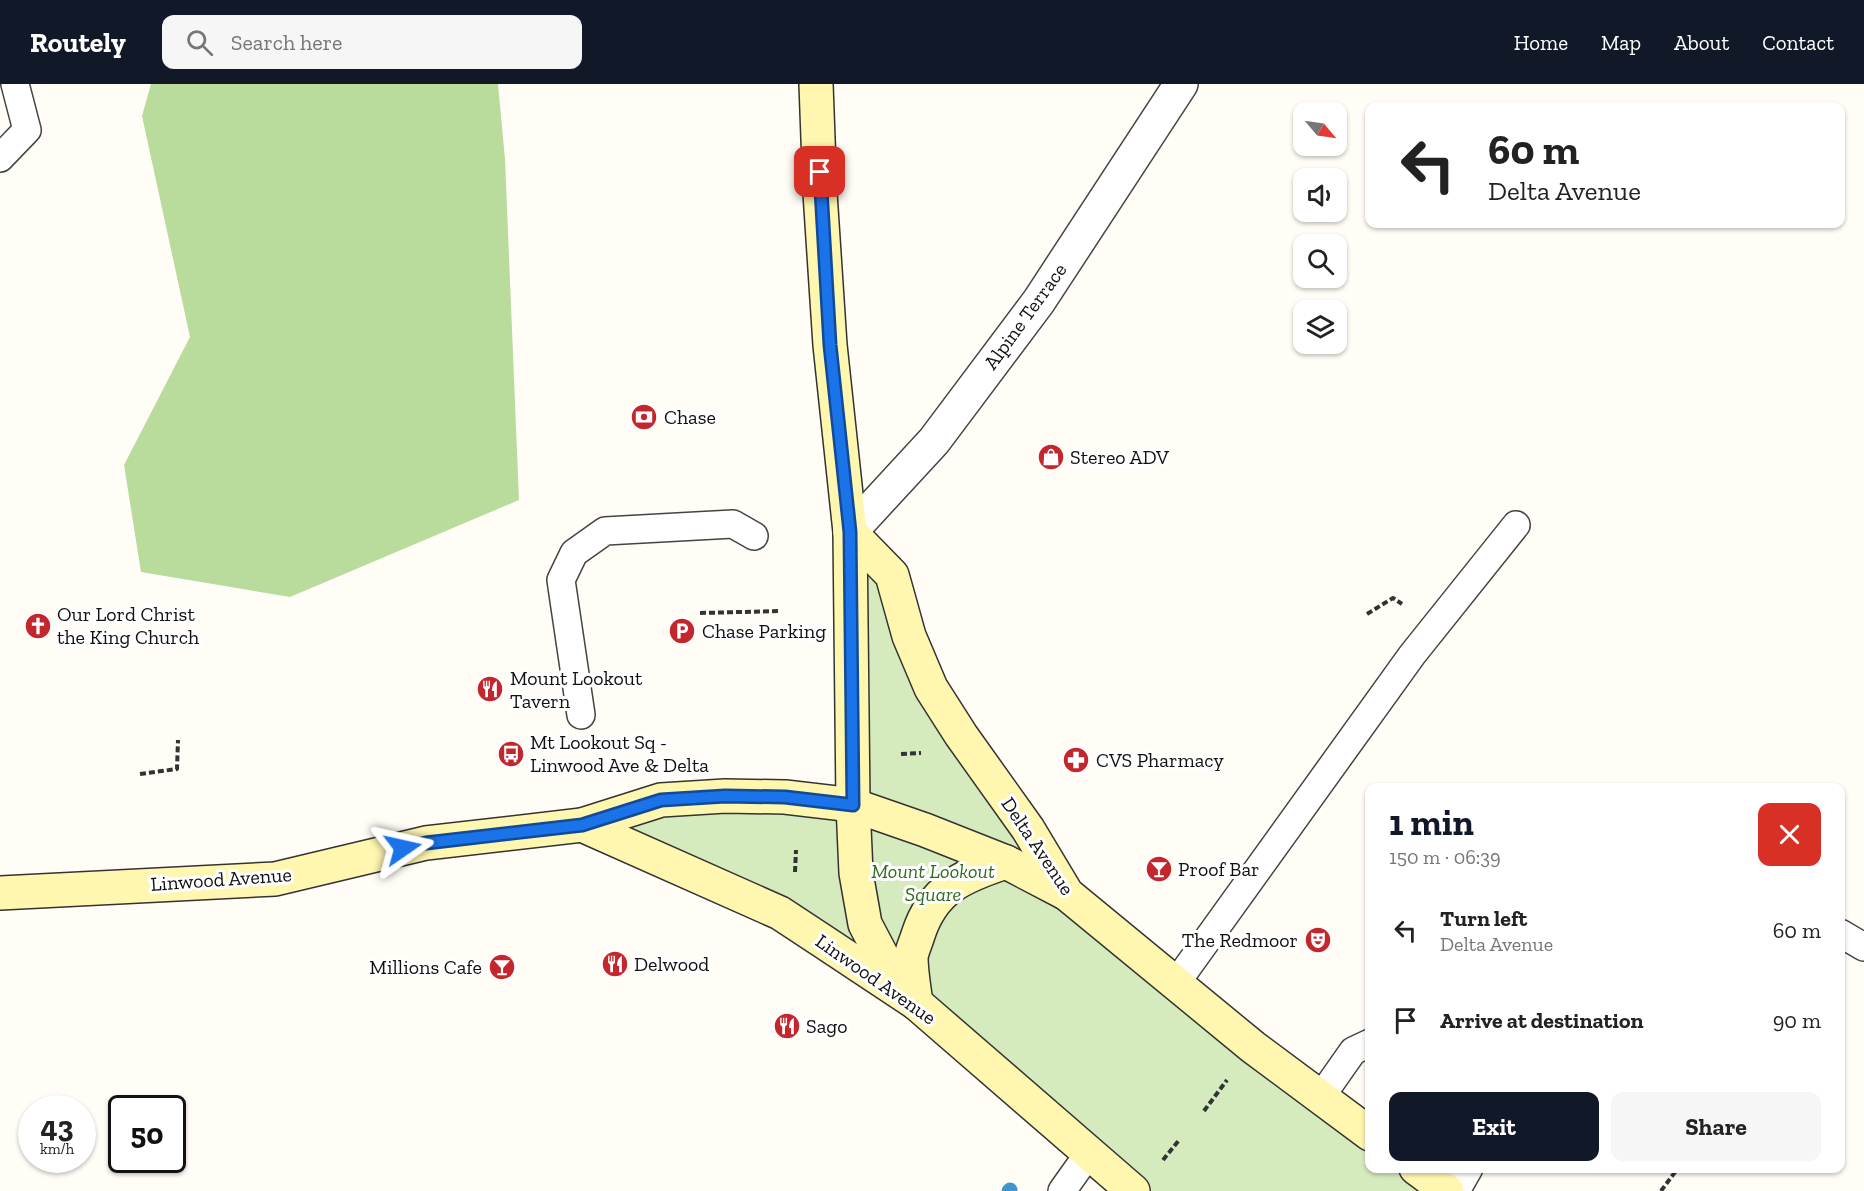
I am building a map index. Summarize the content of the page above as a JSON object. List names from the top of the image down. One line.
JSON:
{"streets":{"main road":["Delta Avenue","Linwood Avenue"],"street":["Alpine Terrace"]},"crossings":[["Alpine Terrace","Delta Avenue"],["Delta Avenue","Linwood Avenue"]],"parks":["Mount Lookout Square"],"places":{"bank":["Chase"],"shop":["Stereo ADV"],"church":["Our Lord Christ the King Church"],"parking":["Chase Parking"],"restaurant":["Mount Lookout Tavern","Delwood","Sago"],"bus stop":["Mt Lookout Sq - Linwood Ave & Delta"],"pharmacy":["CVS Pharmacy"],"bar":["Proof Bar","Millions Cafe"],"theatre":["The Redmoor"]},"north":"bottom right","page":{"header":"Routely","search":"Search here","nav":["Home","Map","About","Contact"],"turn":["60 m","Delta Avenue"],"heading":["1 min","150 m · 06:39"],"list":[{"name":"Turn left","note":"Delta Avenue","value":"60 m"},{"name":"Arrive at destination","value":"90 m"}],"buttons":["Exit","Share"],"speed":"43 km/h","limit":"50"}}
